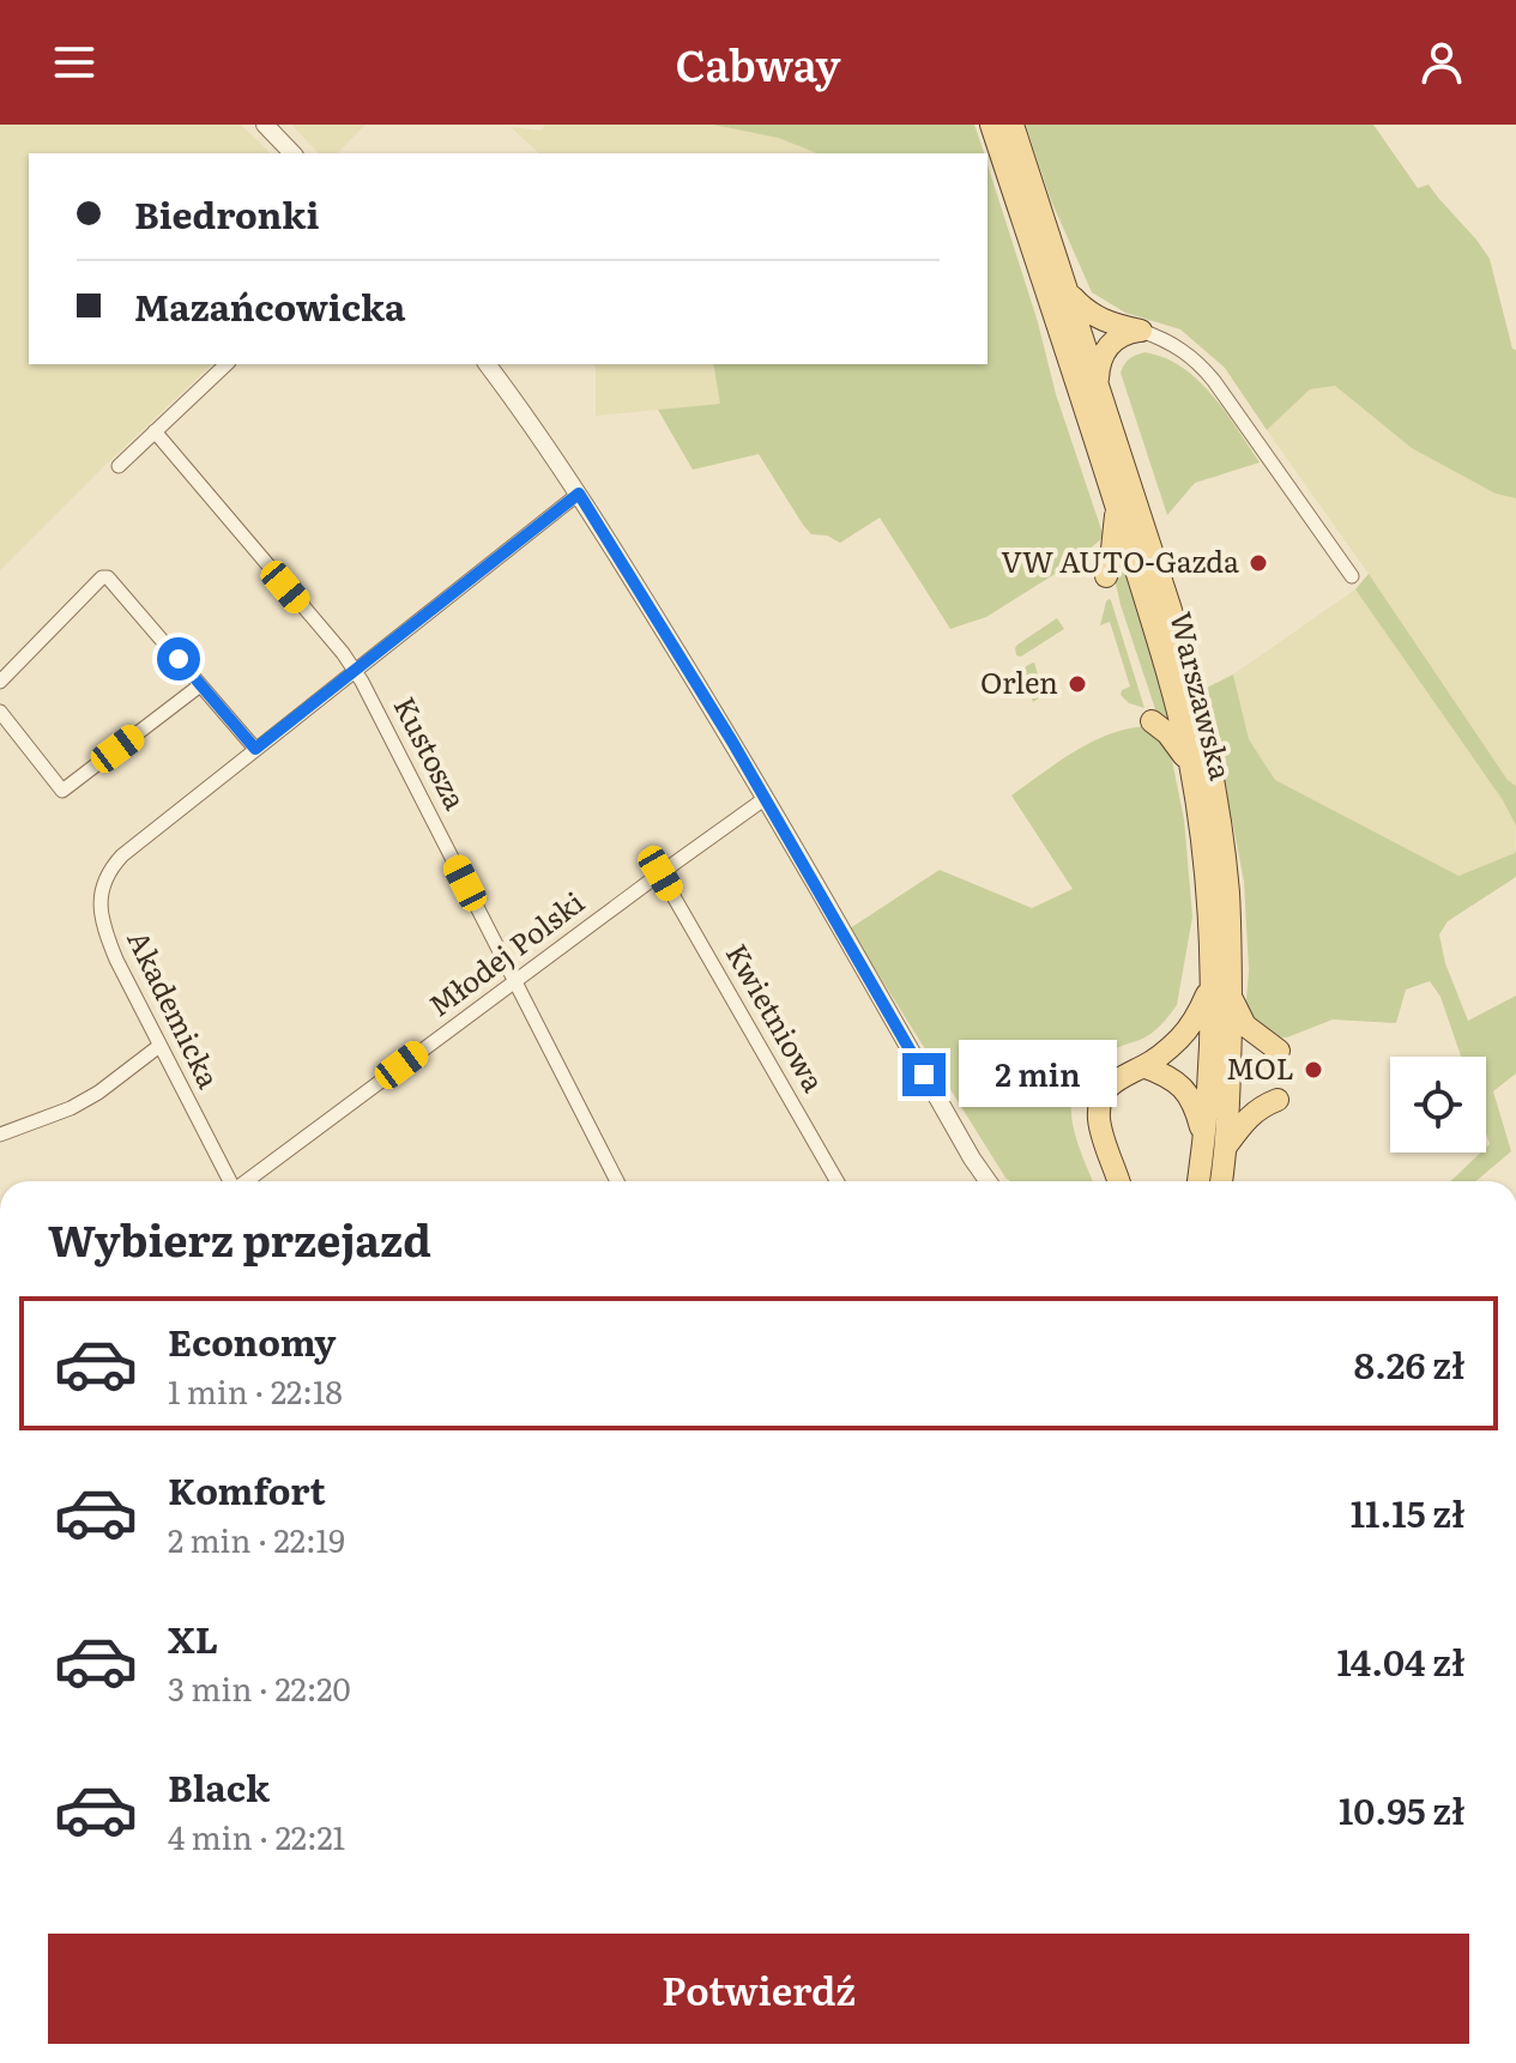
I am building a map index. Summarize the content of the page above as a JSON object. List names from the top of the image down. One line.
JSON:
{"streets":{"main road":["Warszawska"],"street":["Kustosza","Młodej Polski","Akademicka","Kwietniowa"]},"crossings":[["Kustosza","Młodej Polski"],["Kustosza","Akademicka"],["Młodej Polski","Kwietniowa"]],"places":["VW AUTO-Gazda","Orlen","MOL"],"page":{"header":"Cabway","banner":["Biedronki","Mazańcowicka"],"bubble":"2 min","heading":"Wybierz przejazd","list":[{"name":"Economy","note":"1 min · 22:18","value":"8.26 zł"},{"name":"Komfort","note":"2 min · 22:19","value":"11.15 zł"},{"name":"XL","note":"3 min · 22:20","value":"14.04 zł"},{"name":"Black","note":"4 min · 22:21","value":"10.95 zł"}],"buttons":"Potwierdź"}}
